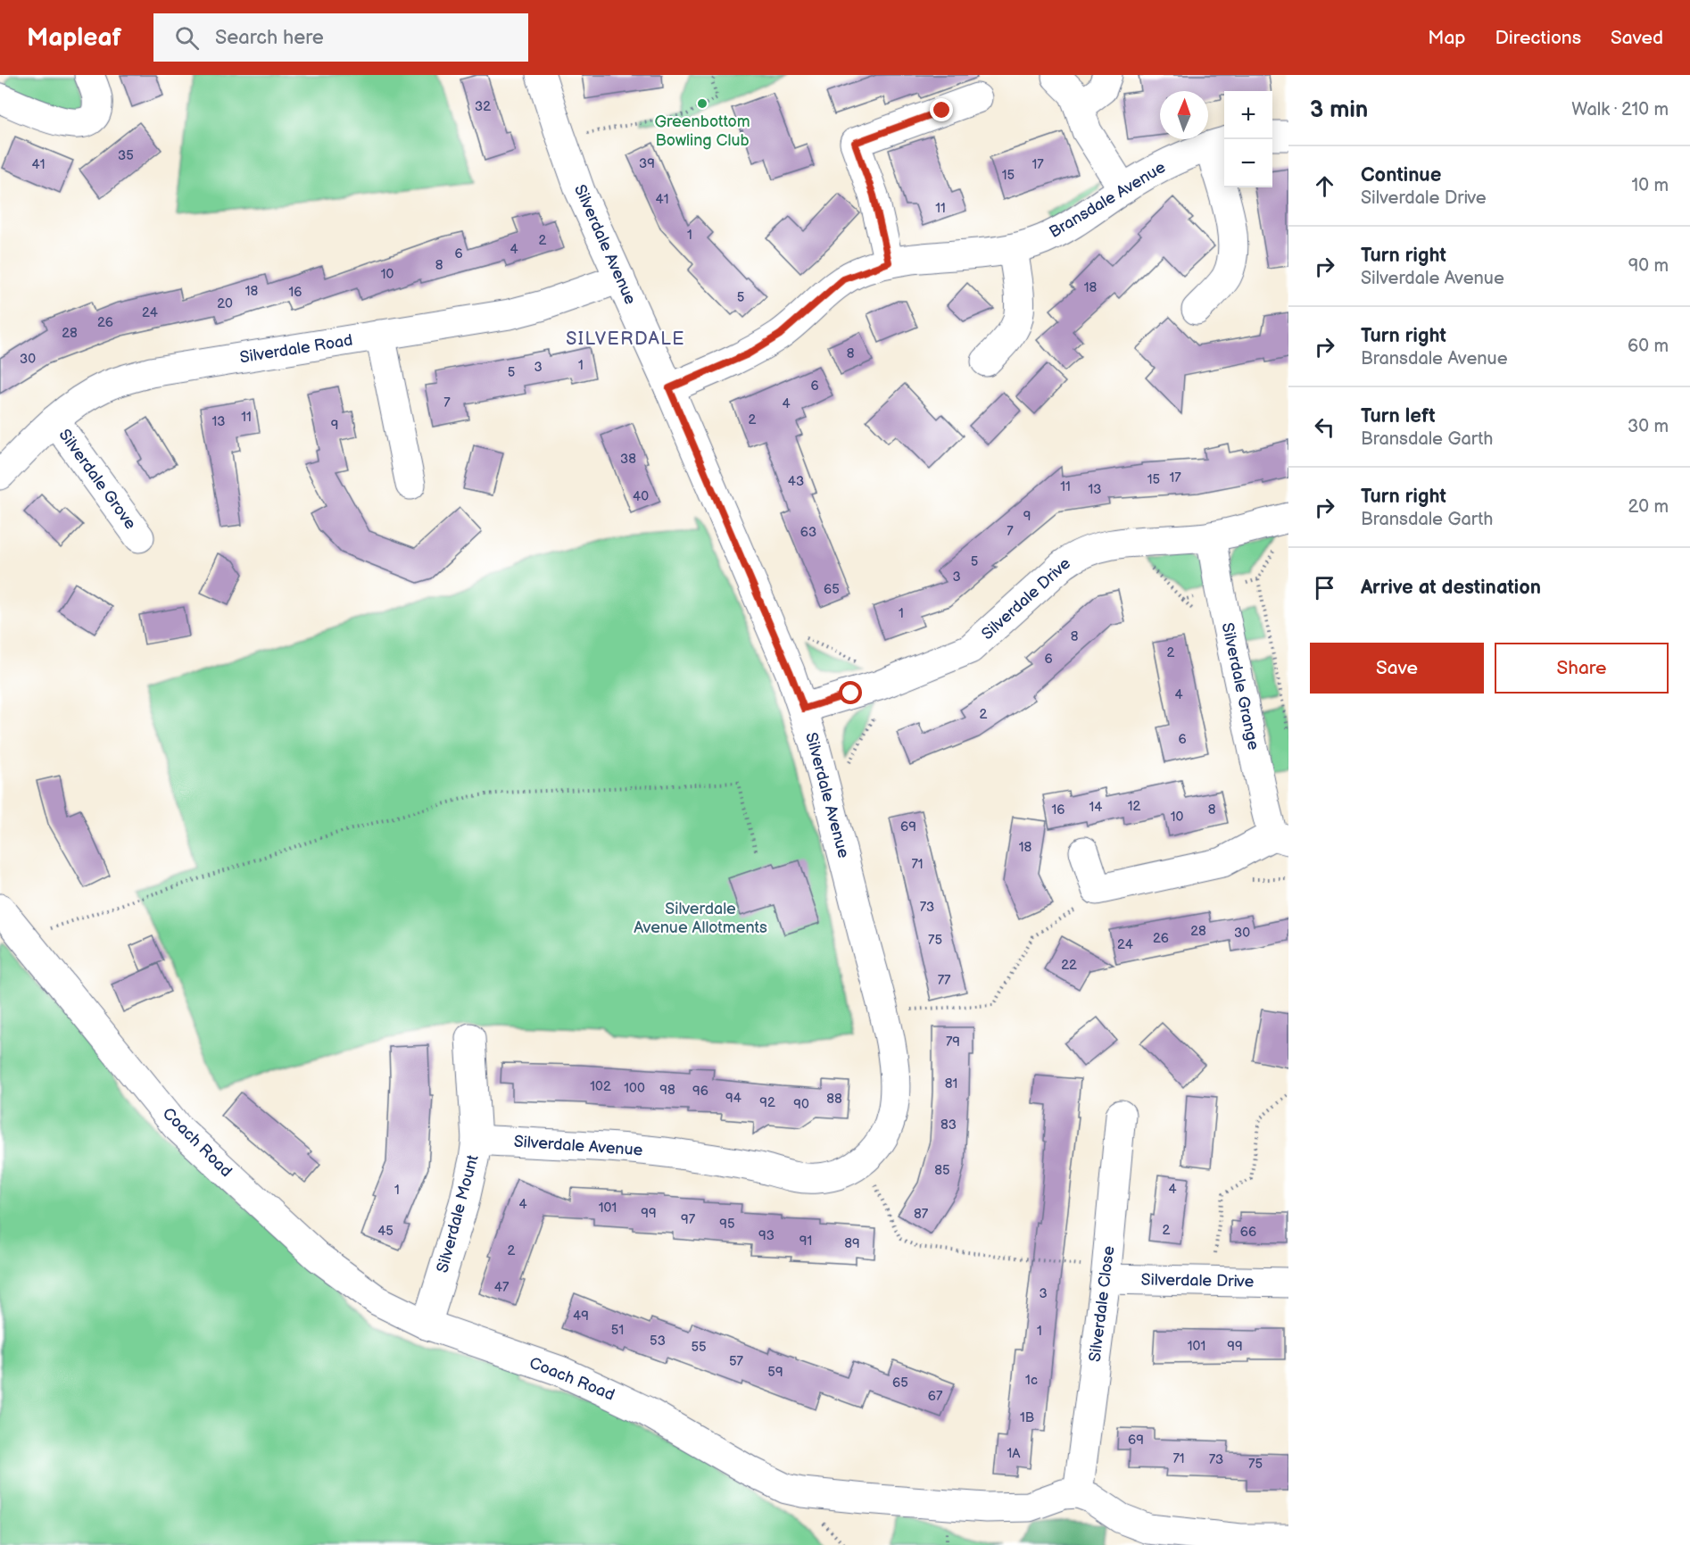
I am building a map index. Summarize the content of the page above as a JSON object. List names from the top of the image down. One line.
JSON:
{"streets":{"street":["Bransdale Avenue","Silverdale Avenue","Silverdale Road","Silverdale Grove","Silverdale Drive","Silverdale Grange","Coach Road","Silverdale Mount","Silverdale Close"]},"crossings":[["Bransdale Avenue","Silverdale Avenue"],["Silverdale Avenue","Silverdale Road"],["Silverdale Avenue","Silverdale Drive"],["Silverdale Avenue","Silverdale Mount"],["Silverdale Road","Silverdale Grove"],["Silverdale Drive","Silverdale Grange"],["Silverdale Drive","Silverdale Close"],["Coach Road","Silverdale Mount"],["Coach Road","Silverdale Close"]],"districts":["SILVERDALE"],"parks":["Silverdale Avenue Allotments"],"places":["Greenbottom Bowling Club"],"house_numbers":["32","35","39","41","17","15","41","11","1","2","4","6","8","10","18","18","16","5","20","24","26","28","8","30","1","3","5","6","7","4","11","2","13","9","38","17","15","43","11","13","40","9","7","63","5","3","65","1","8","2","6","4","2","6","12","14","16","8","10","69","18","71","73","28","30","26","75","24","22","77","79","81","102","100","98","96","94","88","92","90","83","85","4","1","4","101","99","87","97","95","2","45","66","93","91","89","2","47","3","49","51","1","53","101","99","55","57","59","1c","65","67","1B","69","1A","71","73","75"],"north":"top","page":{"header":"Mapleaf","search":"Search here","nav":["Map","Directions","Saved"],"heading":["3 min","Walk · 210 m"],"map_buttons":["+","−"],"list":[["Continue","Silverdale Drive","10 m"],["Turn right","Silverdale Avenue","90 m"],["Turn right","Bransdale Avenue","60 m"],["Turn left","Bransdale Garth","30 m"],["Turn right","Bransdale Garth","20 m"],"Arrive at destination"],"buttons":["Save","Share"]}}
